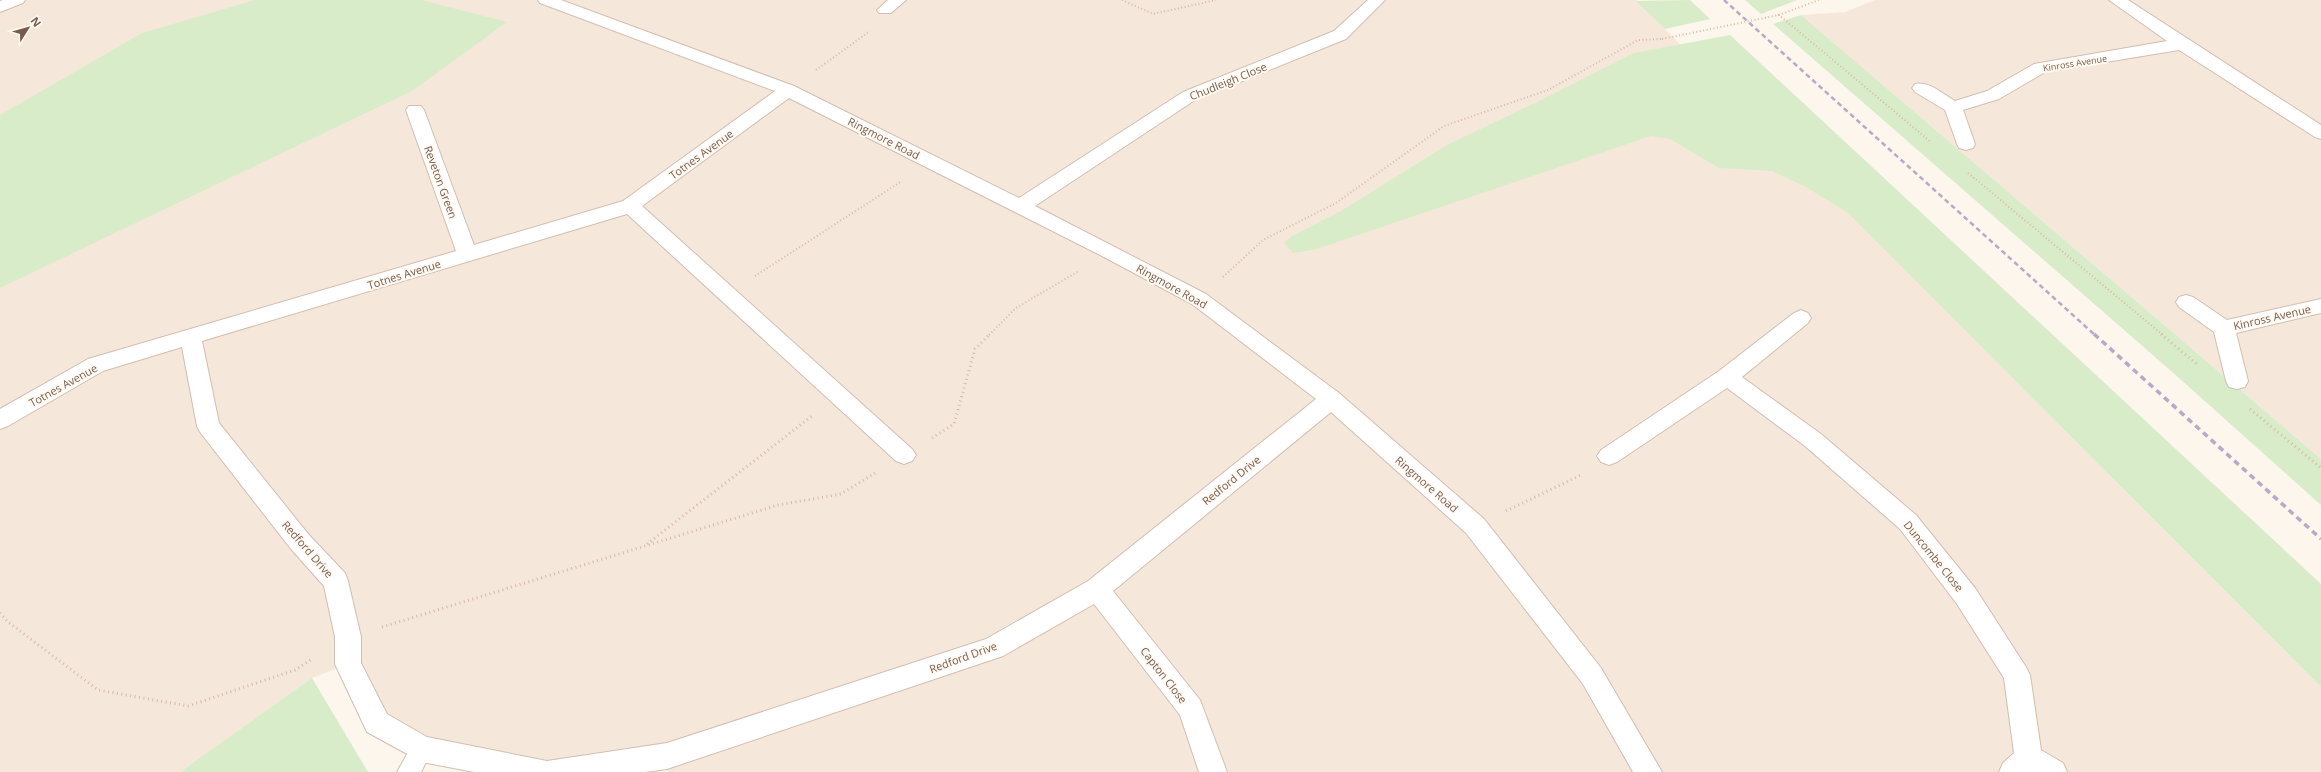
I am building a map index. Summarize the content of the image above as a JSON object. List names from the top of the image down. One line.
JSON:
{"streets":{"street":["Kinross Avenue","Chudleigh Close","Ringmore Road","Totnes Avenue","Reveton Green","Redford Drive","Duncombe Close","Capton Close"]},"crossings":[["Chudleigh Close","Ringmore Road"],["Ringmore Road","Totnes Avenue"],["Ringmore Road","Redford Drive"],["Totnes Avenue","Reveton Green"],["Totnes Avenue","Redford Drive"],["Redford Drive","Capton Close"]],"north":"top right"}
